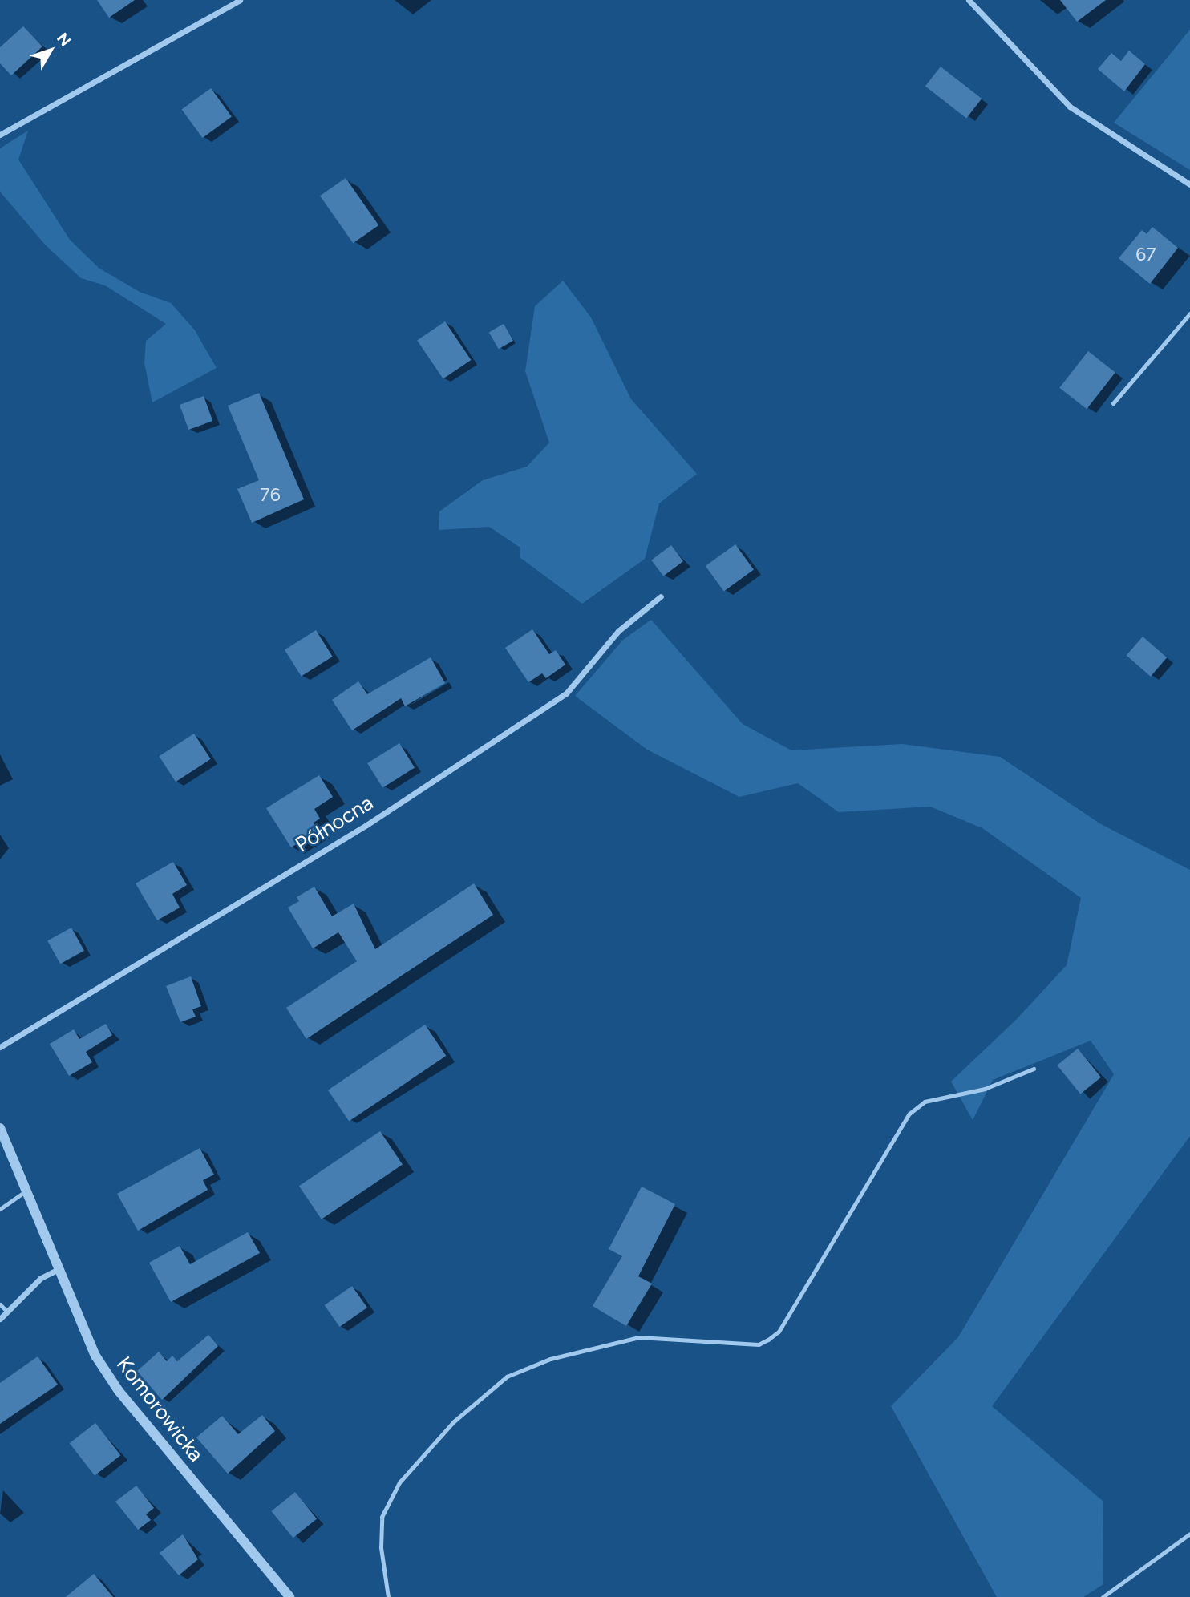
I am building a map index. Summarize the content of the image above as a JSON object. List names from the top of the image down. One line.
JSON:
{"streets":{"street":["Północna","Komorowicka"]},"house_numbers":["67","76"],"north":"top right"}
